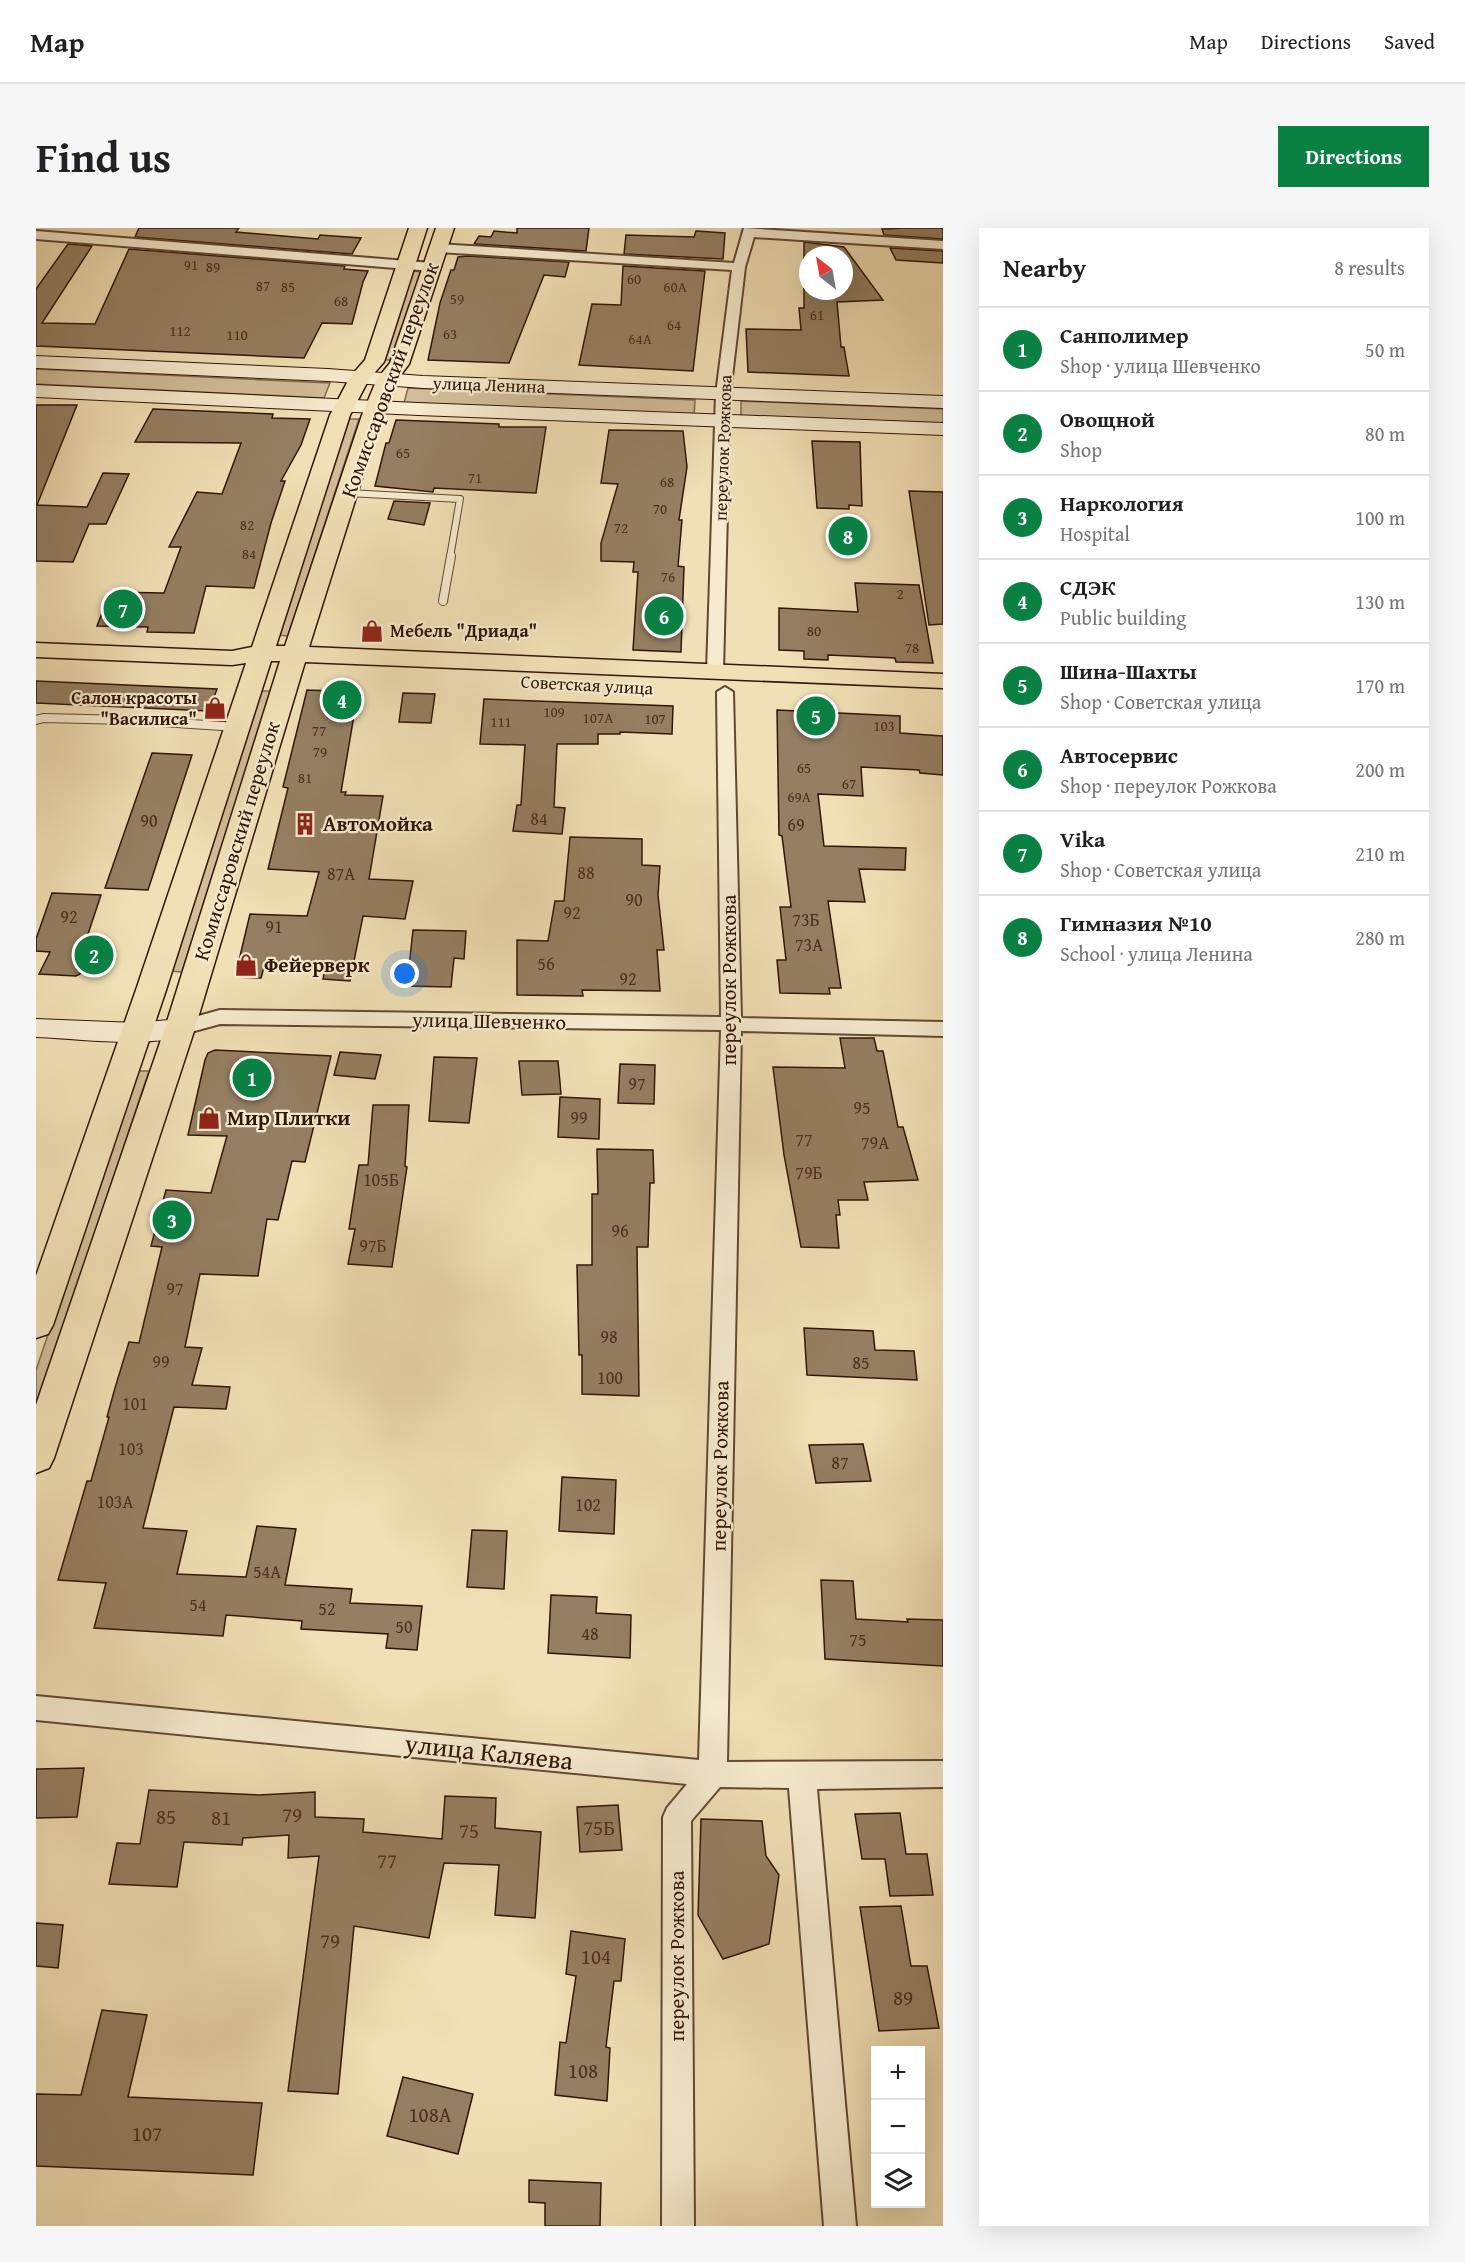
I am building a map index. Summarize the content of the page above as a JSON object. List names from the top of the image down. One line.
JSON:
{"streets":{"main road":["Комиссаровский переулок","улица Ленина","Советская улица","улица Шевченко"],"street":["переулок Рожкова","улица Каляева"]},"crossings":[["Комиссаровский переулок","улица Ленина"],["Комиссаровский переулок","Советская улица"],["Комиссаровский переулок","улица Шевченко"],["улица Ленина","переулок Рожкова"],["переулок Рожкова","Советская улица"],["переулок Рожкова","улица Шевченко"],["переулок Рожкова","улица Каляева"]],"places":{"shop":["Мебель \"Дриада\"","Салон красоты \"Василиса\"","Фейерверк","Мир Плитки"],"building":["Автомойка"]},"house_numbers":["91","89","60","87","85","60А","59","68","61","64","112","63","110","64А","65","71","68","70","82","72","84","76","2","80","78","109","107А","107","111","103","77","79","65","81","67","69А","84","90","69","88","87А","90","92","92","73Б","91","73А","56","92","97","95","99","77","79А","79Б","105Б","96","97Б","97","98","99","85","100","101","103","87","103А","102","54А","54","52","50","48","75","79","85","81","75Б","75","77","79","104","89","108","108А","107"],"north":"top left","page":{"header":"Map","nav":["Map","Directions","Saved"],"title":"Find us","buttons":"Directions","heading":["Nearby","8 results"],"list":[{"mark":"1","name":"Санполимер","note":"Shop · улица Шевченко","value":"50 m"},{"mark":"2","name":"Овощной","note":"Shop","value":"80 m"},{"mark":"3","name":"Наркология","note":"Hospital","value":"100 m"},{"mark":"4","name":"СДЭК","note":"Public building","value":"130 m"},{"mark":"5","name":"Шина-Шахты","note":"Shop · Советская улица","value":"170 m"},{"mark":"6","name":"Автосервис","note":"Shop · переулок Рожкова","value":"200 m"},{"mark":"7","name":"Vika","note":"Shop · Советская улица","value":"210 m"},{"mark":"8","name":"Гимназия №10","note":"School · улица Ленина","value":"280 m"}],"pins":["8","7","6","4","5","2","1","3"],"map_buttons":["+","−"]}}
